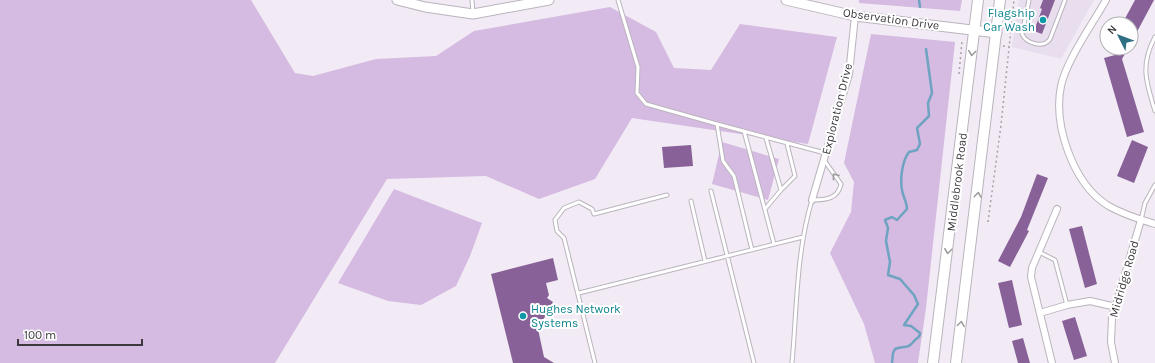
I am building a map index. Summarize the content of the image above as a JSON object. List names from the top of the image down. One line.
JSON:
{"streets":{"main road":["Middlebrook Road"],"street":["Observation Drive","Exploration Drive","Midridge Road"]},"crossings":[["Observation Drive","Exploration Drive"],["Observation Drive","Middlebrook Road"]],"places":["Flagship Car Wash","Hughes Network Systems"],"scale_bar":"100 m","north":"top left"}
